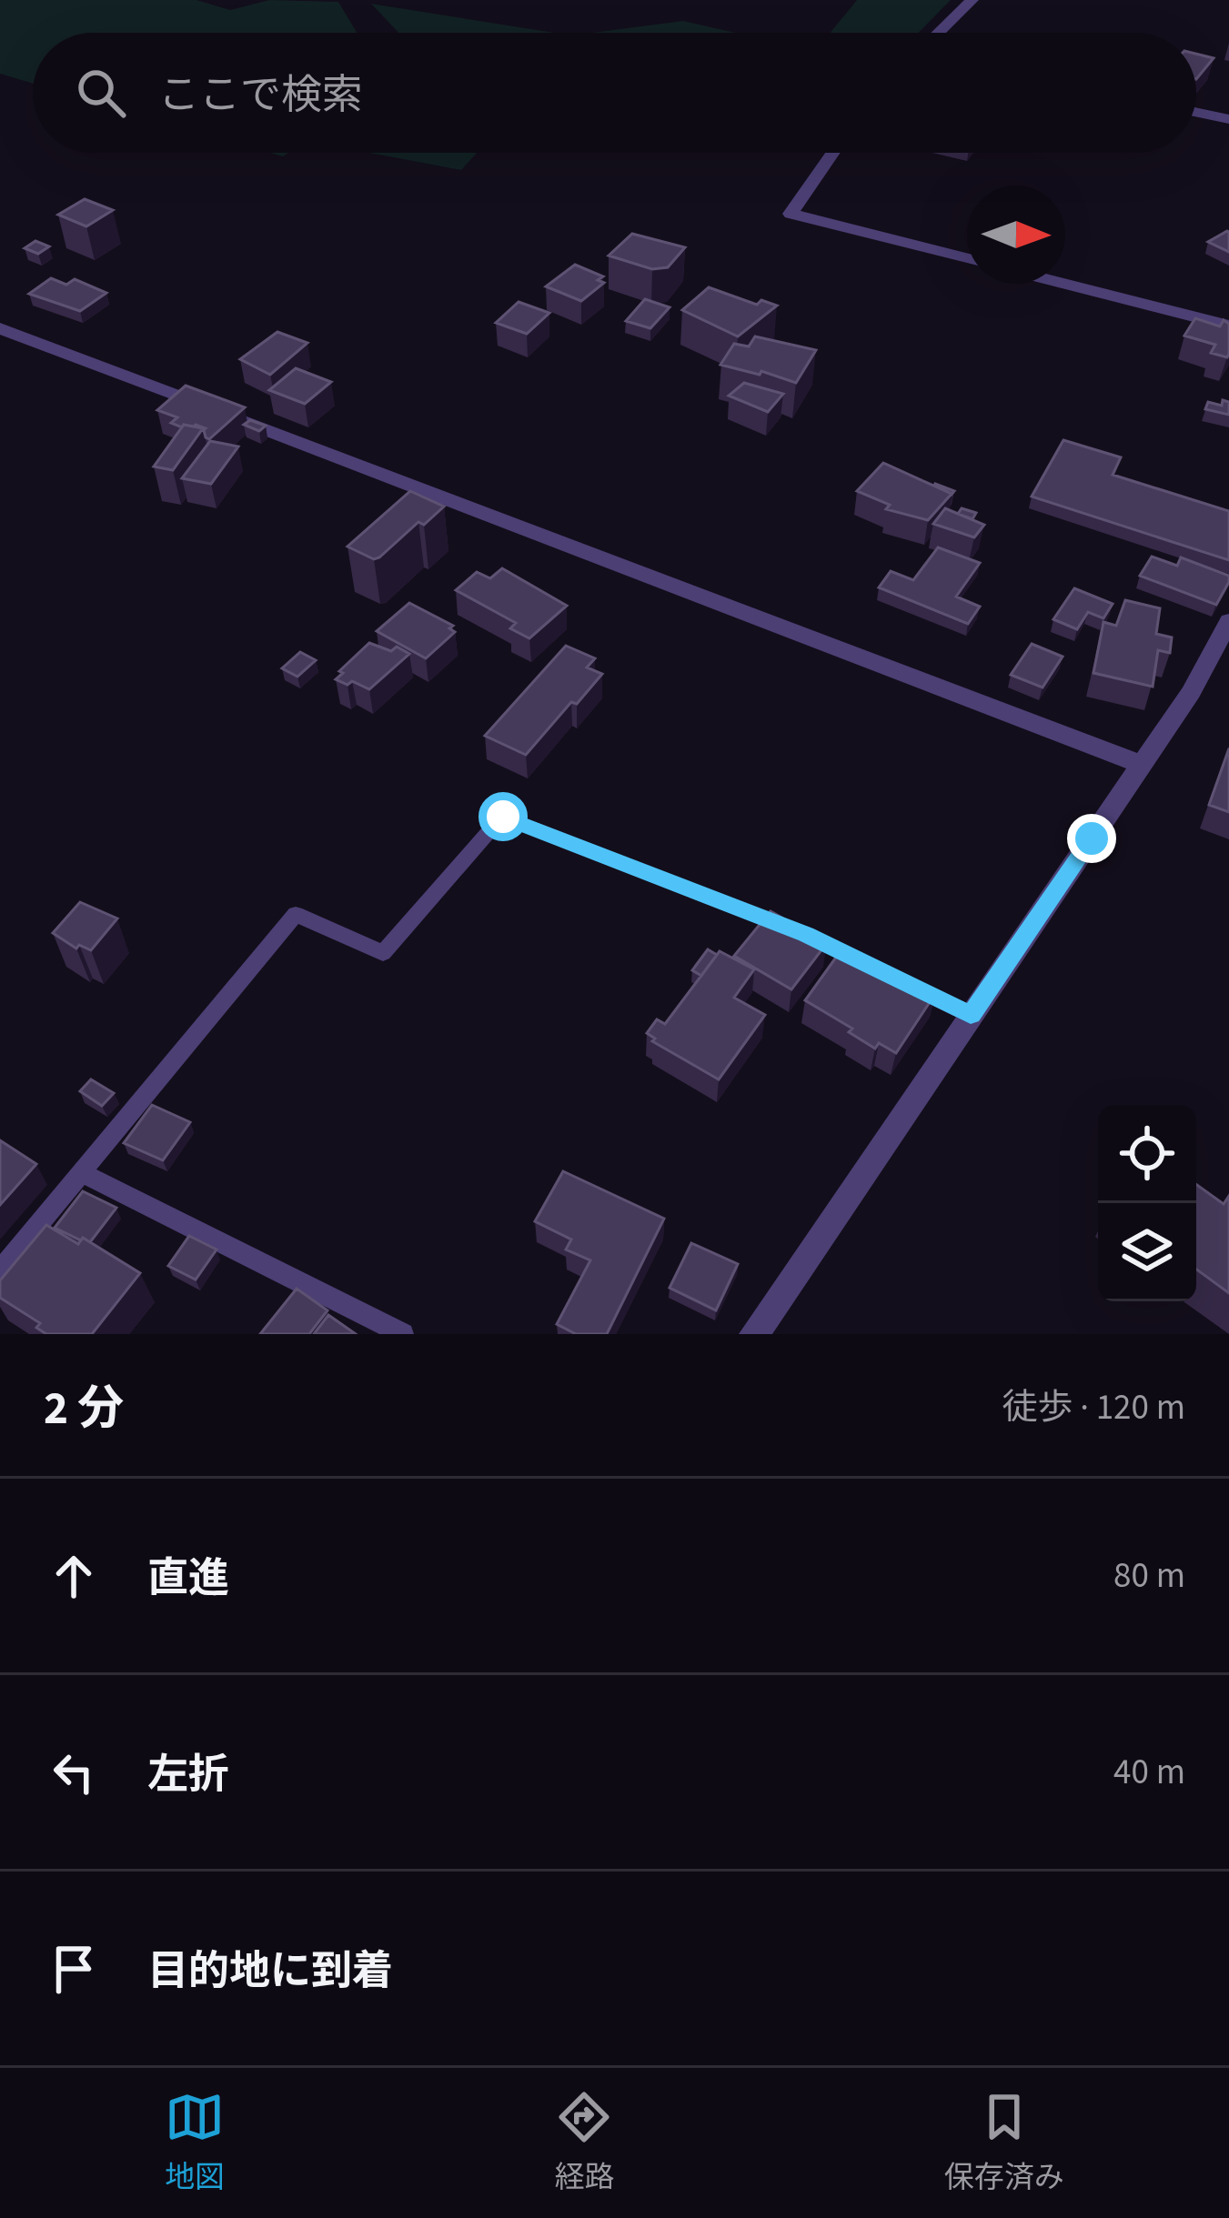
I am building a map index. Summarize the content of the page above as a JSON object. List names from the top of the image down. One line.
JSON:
{"north":"right","page":{"search":"ここで検索","heading":["2 分","徒歩 · 120 m"],"list":[["直進","80 m"],["左折","40 m"],"目的地に到着"],"nav":["地図","経路","保存済み"]}}
